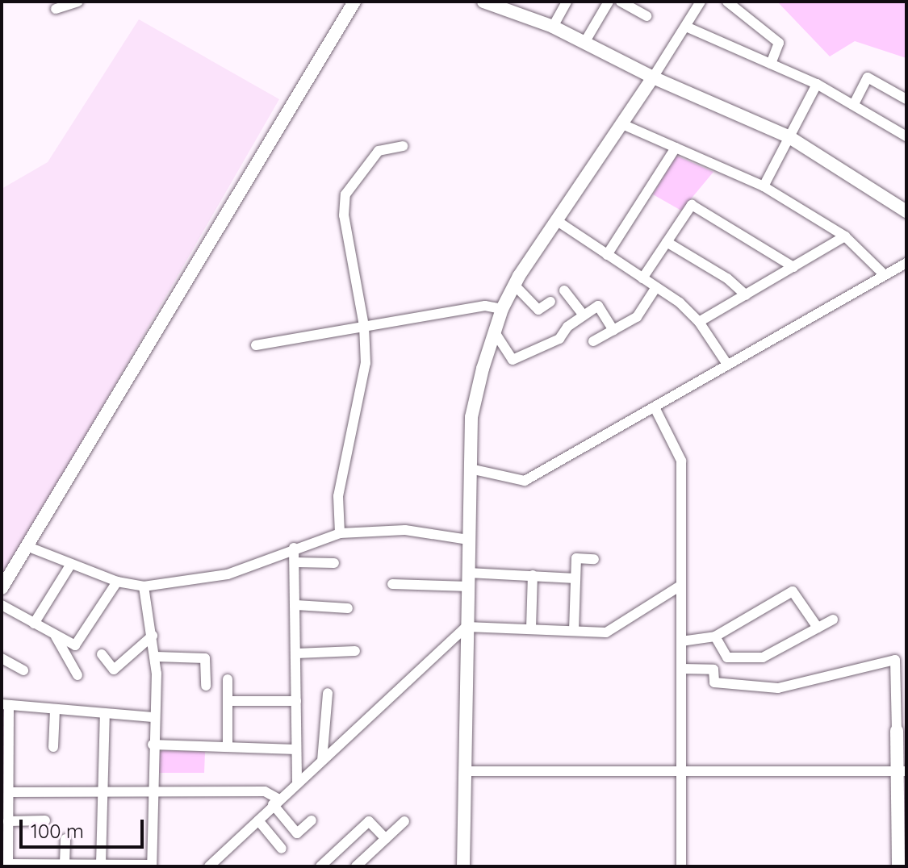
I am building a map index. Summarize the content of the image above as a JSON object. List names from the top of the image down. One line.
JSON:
{"scale_bar":"100 m"}
